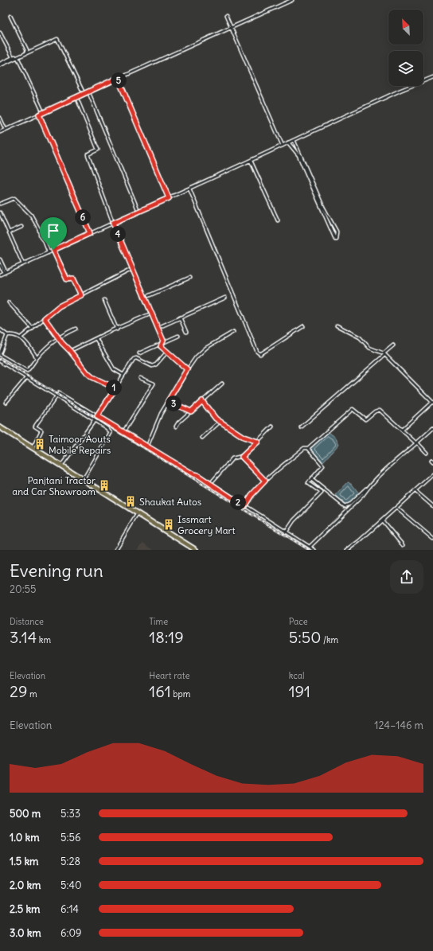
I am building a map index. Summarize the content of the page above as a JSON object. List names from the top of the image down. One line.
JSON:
{"places":{"building":["Taimoor Aouts Mobile Repairs","Panjtani Tractor and Car Showroom","Shaukat Autos","Issmart Grocery Mart"]},"north":"top left","page":{"pins":["5","6","4","1","3","2"],"heading":["Evening run","20:55"],"stats":[["Distance","3.14 km"],["Time","18:19"],["Pace","5:50 /km"],["Elevation","29 m"],["Heart rate","161 bpm"],["kcal","191"]],"chart":["Elevation","124–146 m"],"list":[{"name":"500 m","note":"5:33"},{"name":"1.0 km","note":"5:56"},{"name":"1.5 km","note":"5:28"},{"name":"2.0 km","note":"5:40"},{"name":"2.5 km","note":"6:14"},{"name":"3.0 km","note":"6:09"}]}}
